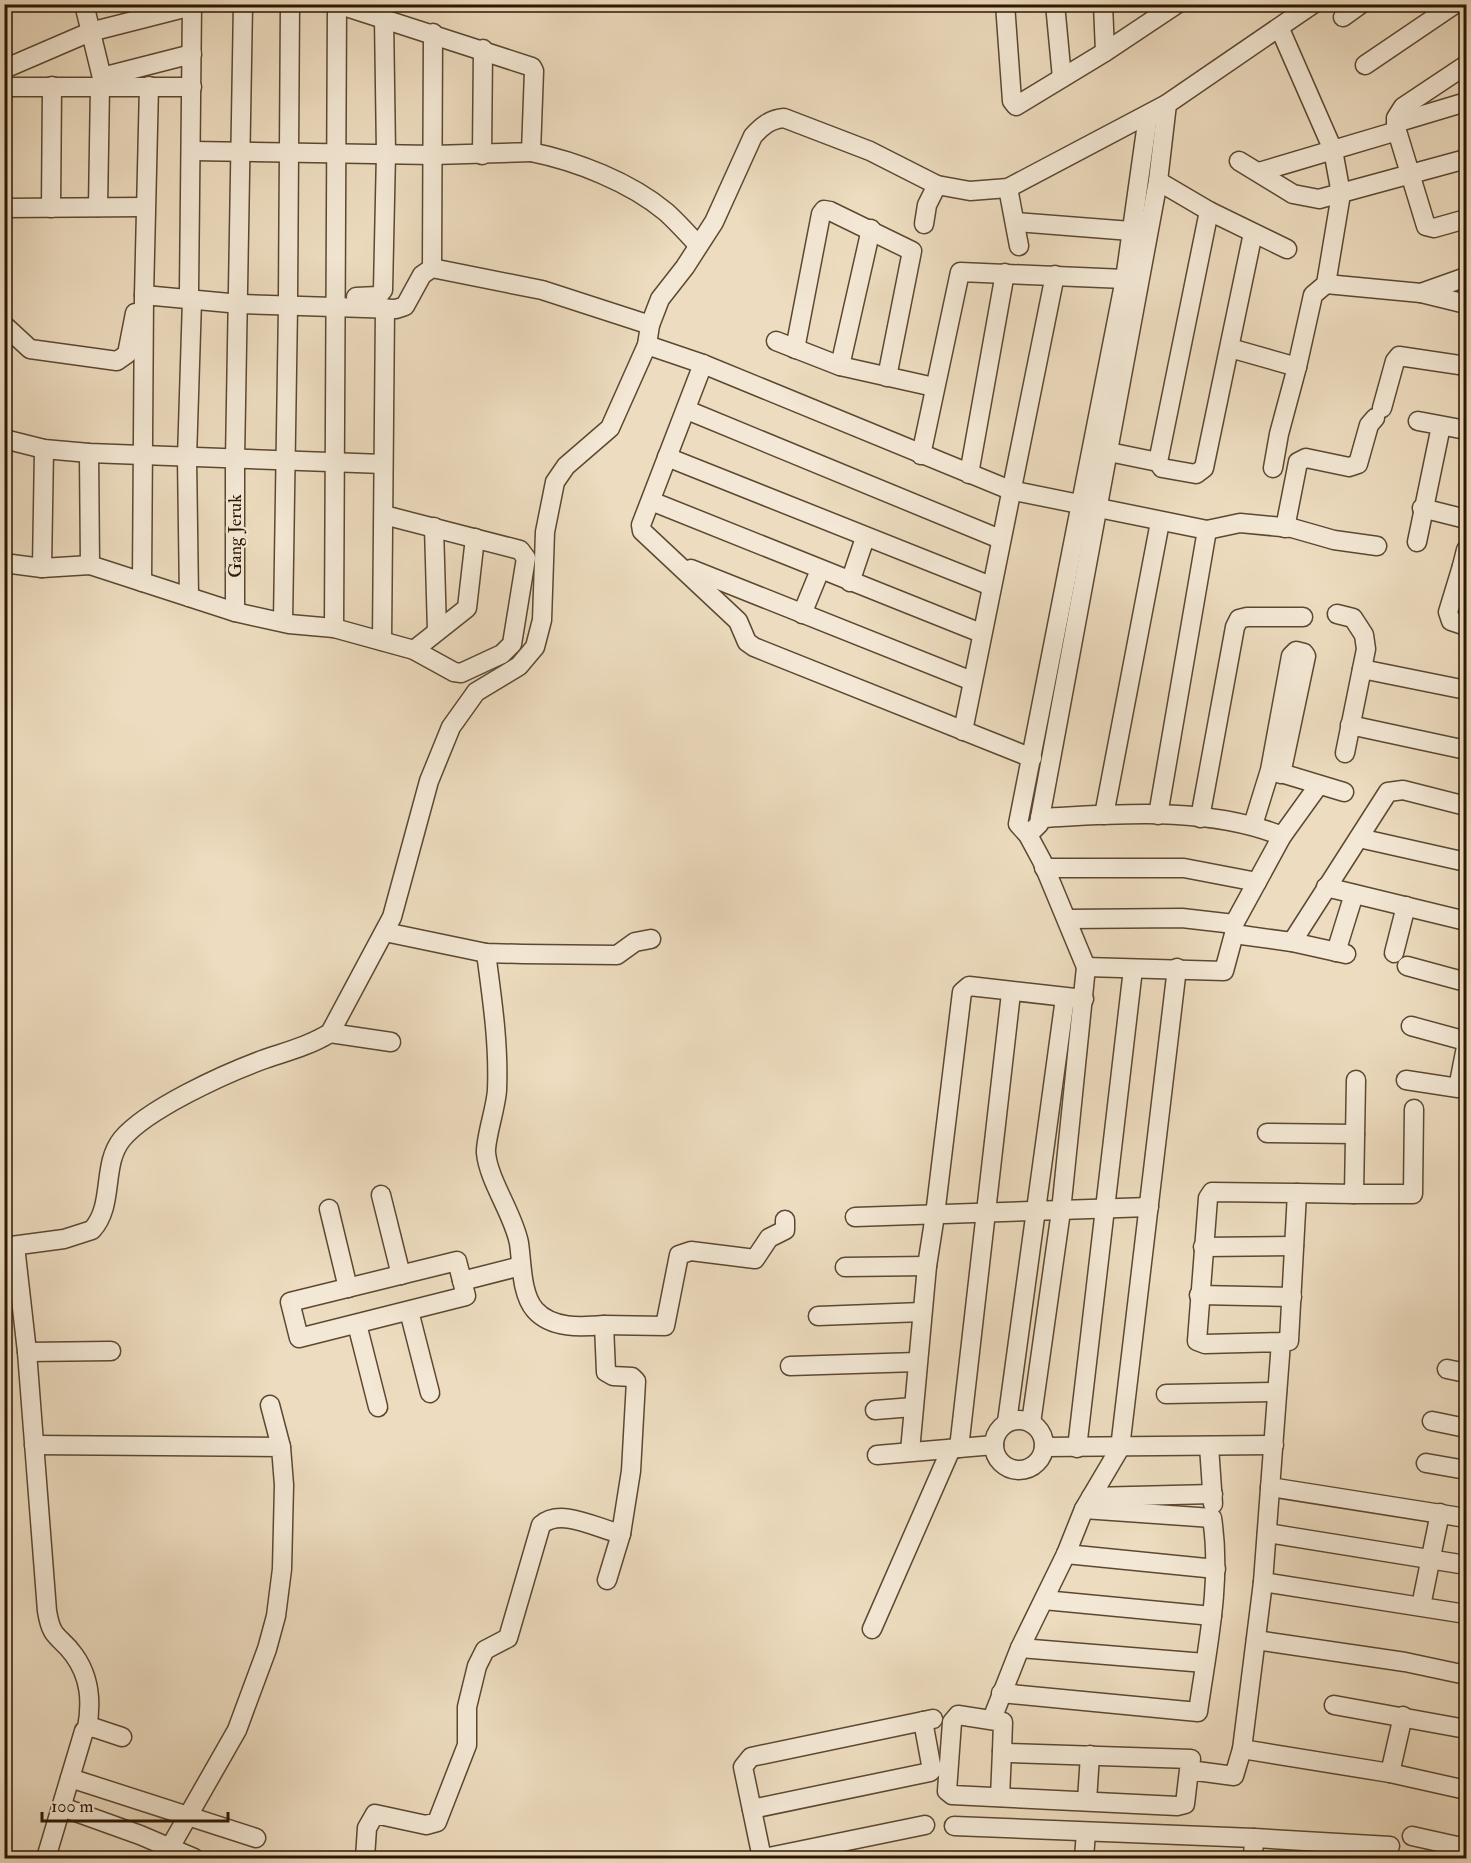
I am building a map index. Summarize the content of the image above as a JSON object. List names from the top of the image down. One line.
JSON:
{"streets":{"street":["Gang Jeruk"]},"scale_bar":"100 m"}
